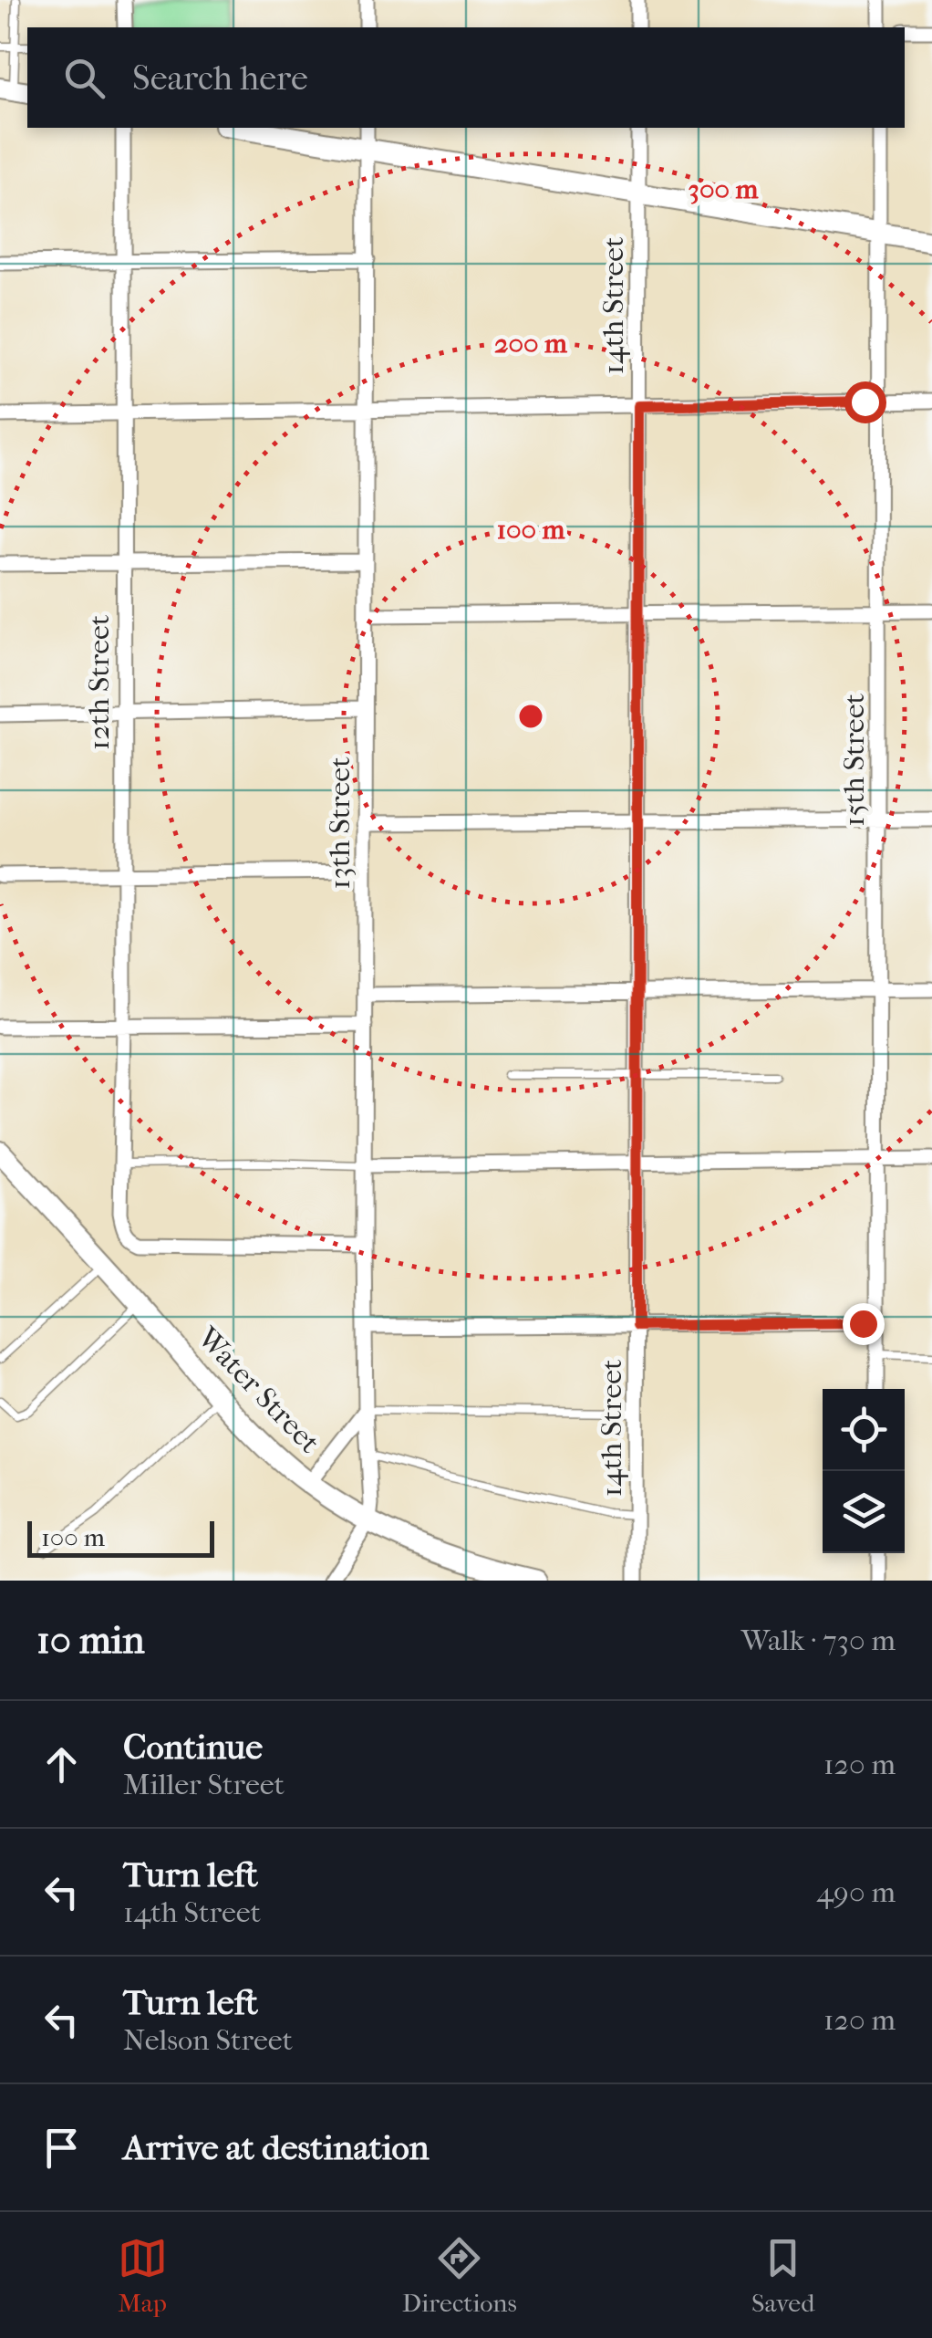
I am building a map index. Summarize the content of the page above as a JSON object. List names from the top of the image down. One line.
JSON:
{"streets":{"main road":["Water Street"],"street":["14th Street","12th Street","15th Street","13th Street"]},"crossings":[["12th Street","13th Street"],["13th Street","Water Street"]],"scale_bar":"100 m","page":{"search":"Search here","scale":"100 m","heading":["10 min","Walk · 730 m"],"list":[["Continue","Miller Street","120 m"],["Turn left","14th Street","490 m"],["Turn left","Nelson Street","120 m"],"Arrive at destination"],"nav":["Map","Directions","Saved"]},"rings":["300 m","200 m","100 m"]}
